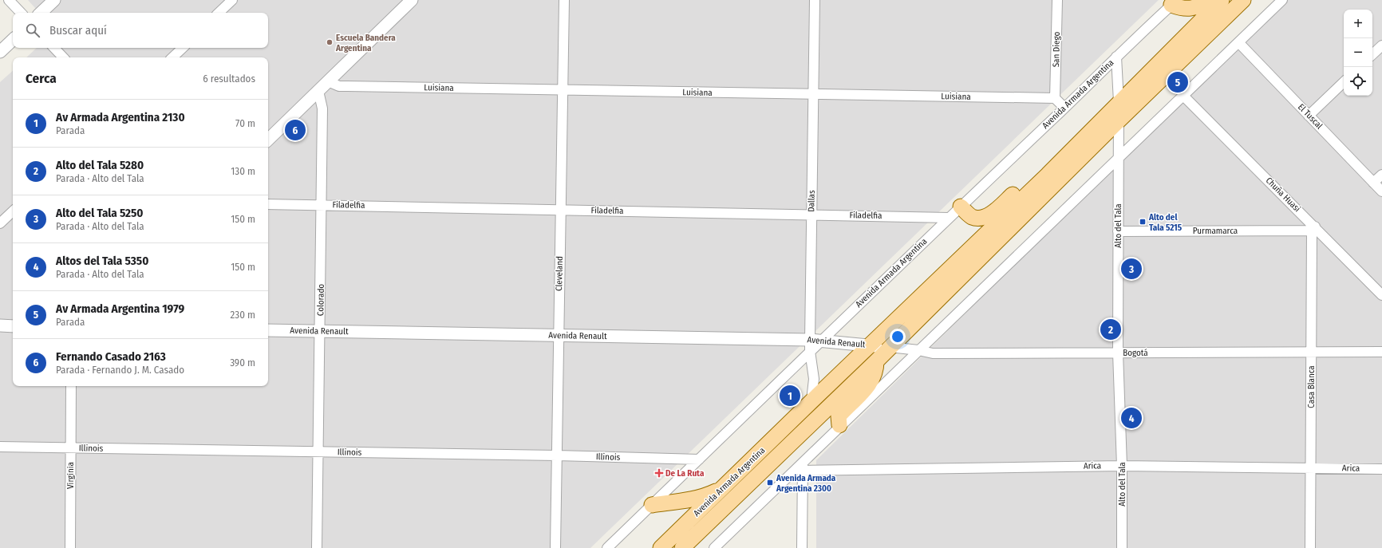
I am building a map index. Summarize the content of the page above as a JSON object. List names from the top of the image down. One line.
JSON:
{"streets":{"main road":["Avenida Armada Argentina"],"street":["San Diego","Luisiana","El Tuscal","Chuña Huasi","Dallas","Filadelfia","Alto del Tala","Purmamarca","Cleveland","Colorado","Avenida Renault","Bogotá","Casa Blanca","Illinois","Arica","Virginia"]},"crossings":[["San Diego","Luisiana"],["Luisiana","Dallas"],["Luisiana","Cleveland"],["Avenida Armada Argentina","Dallas"],["Avenida Armada Argentina","Filadelfia"],["Avenida Armada Argentina","Alto del Tala"],["Avenida Armada Argentina","Avenida Renault"],["Avenida Armada Argentina","Bogotá"],["Avenida Armada Argentina","Illinois"],["Chuña Huasi","Purmamarca"],["Chuña Huasi","Casa Blanca"],["Dallas","Filadelfia"],["Dallas","Avenida Renault"],["Filadelfia","Cleveland"],["Filadelfia","Colorado"],["Alto del Tala","Purmamarca"],["Alto del Tala","Bogotá"],["Alto del Tala","Arica"],["Purmamarca","Casa Blanca"],["Cleveland","Avenida Renault"],["Cleveland","Illinois"],["Colorado","Avenida Renault"],["Colorado","Illinois"],["Avenida Renault","Bogotá"],["Bogotá","Casa Blanca"],["Casa Blanca","Arica"],["Illinois","Virginia"]],"places":{"other":["Escuela Bandera Argentina"],"transit":["Alto del Tala 5215","Avenida Armada Argentina 2300"],"health":["De La Ruta"]},"page":{"map_buttons":["+","−"],"search":"Buscar aquí","heading":["Cerca","6 resultados"],"pins":["5","6","3","2","1","4"],"list":[{"mark":"1","name":"Av Armada Argentina 2130","note":"Parada","value":"70 m"},{"mark":"2","name":"Alto del Tala 5280","note":"Parada · Alto del Tala","value":"130 m"},{"mark":"3","name":"Alto del Tala 5250","note":"Parada · Alto del Tala","value":"150 m"},{"mark":"4","name":"Altos del Tala 5350","note":"Parada · Alto del Tala","value":"150 m"},{"mark":"5","name":"Av Armada Argentina 1979","note":"Parada","value":"230 m"},{"mark":"6","name":"Fernando Casado 2163","note":"Parada · Fernando J. M. Casado","value":"390 m"}]}}
